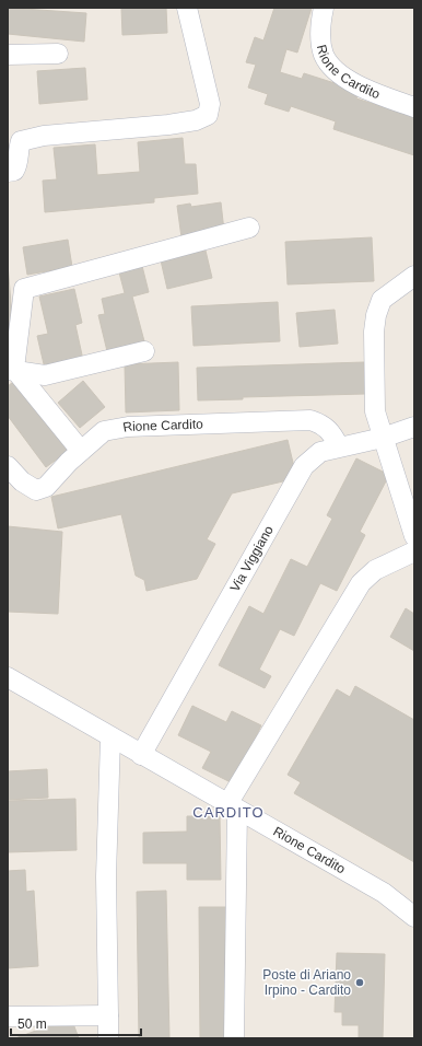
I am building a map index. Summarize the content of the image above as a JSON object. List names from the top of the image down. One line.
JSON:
{"streets":{"street":["Rione Cardito","Via Viggiano"]},"crossings":[["Rione Cardito","Via Viggiano"]],"districts":["CARDITO"],"places":["Poste di Ariano Irpino - Cardito"],"scale_bar":"50 m"}
